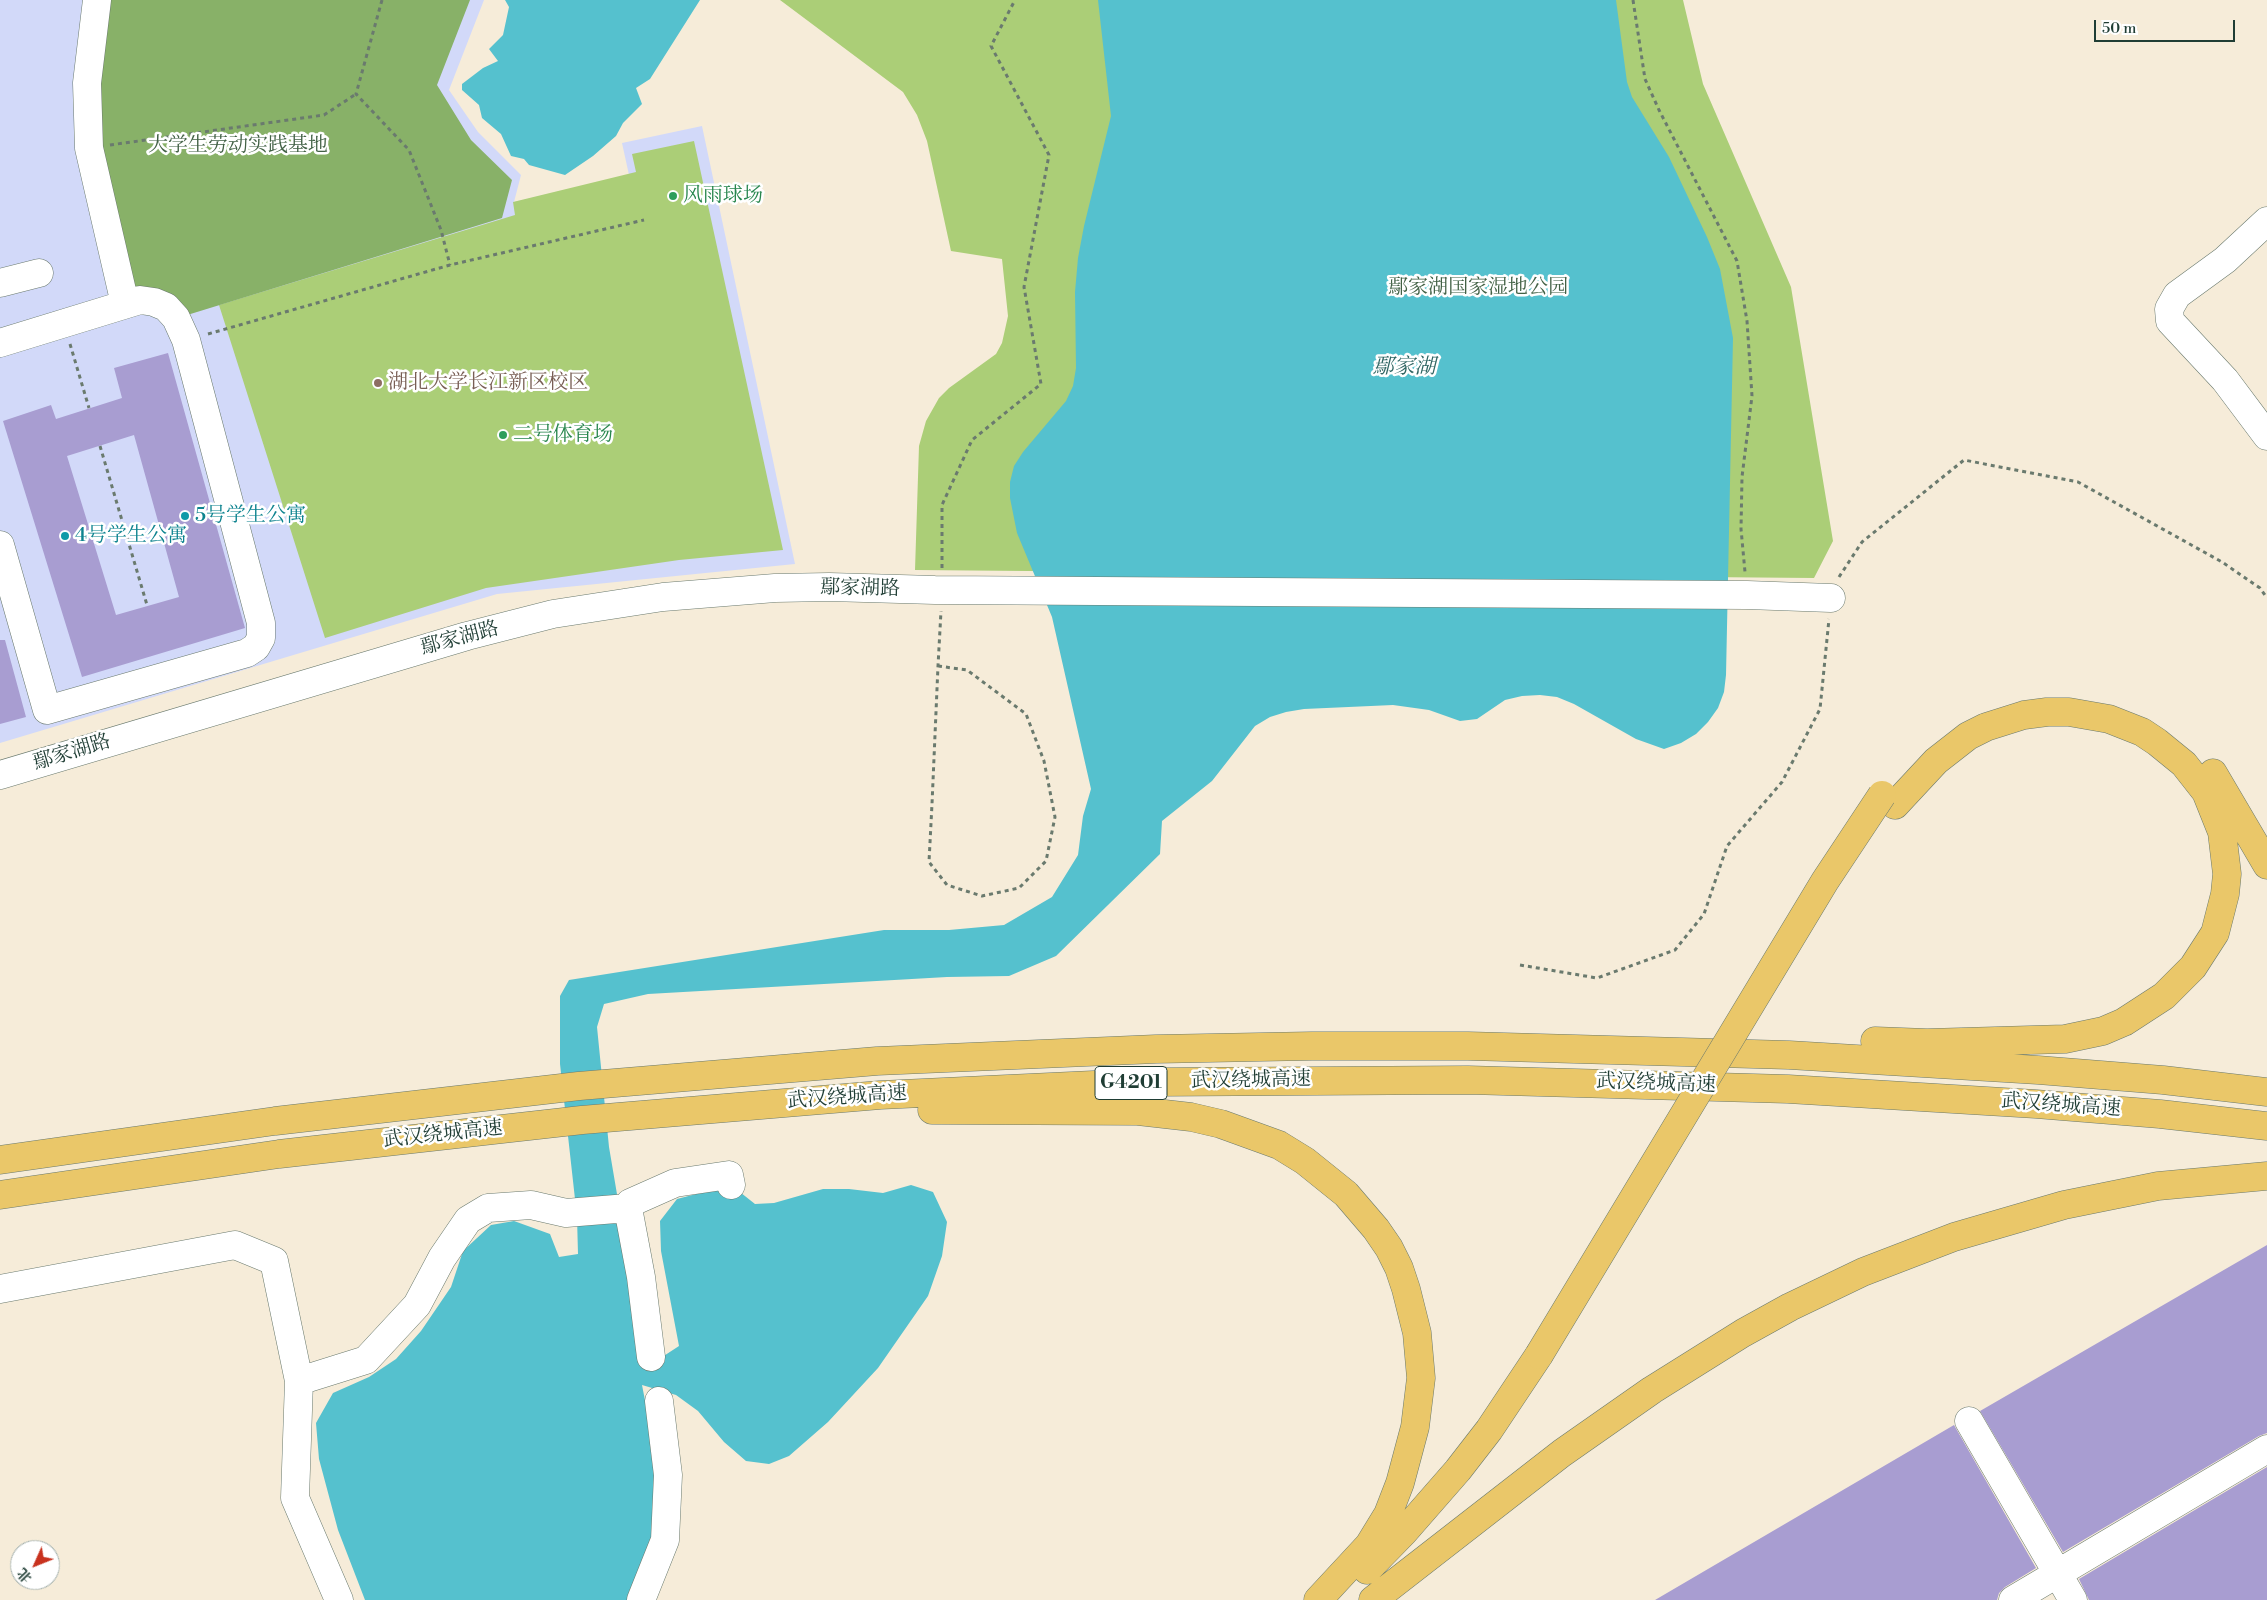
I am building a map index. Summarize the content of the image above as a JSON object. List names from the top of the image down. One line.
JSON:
{"streets":{"highway":["武汉绕城高速","G4201"],"street":["鄢家湖路"]},"water":["鄢家湖"],"parks":["大学生劳动实践基地","鄢家湖国家湿地公园"],"places":["风雨球场","湖北大学长江新区校区","二号体育场","5号学生公寓","4号学生公寓"],"scale_bar":"50 m","north":"bottom left"}
